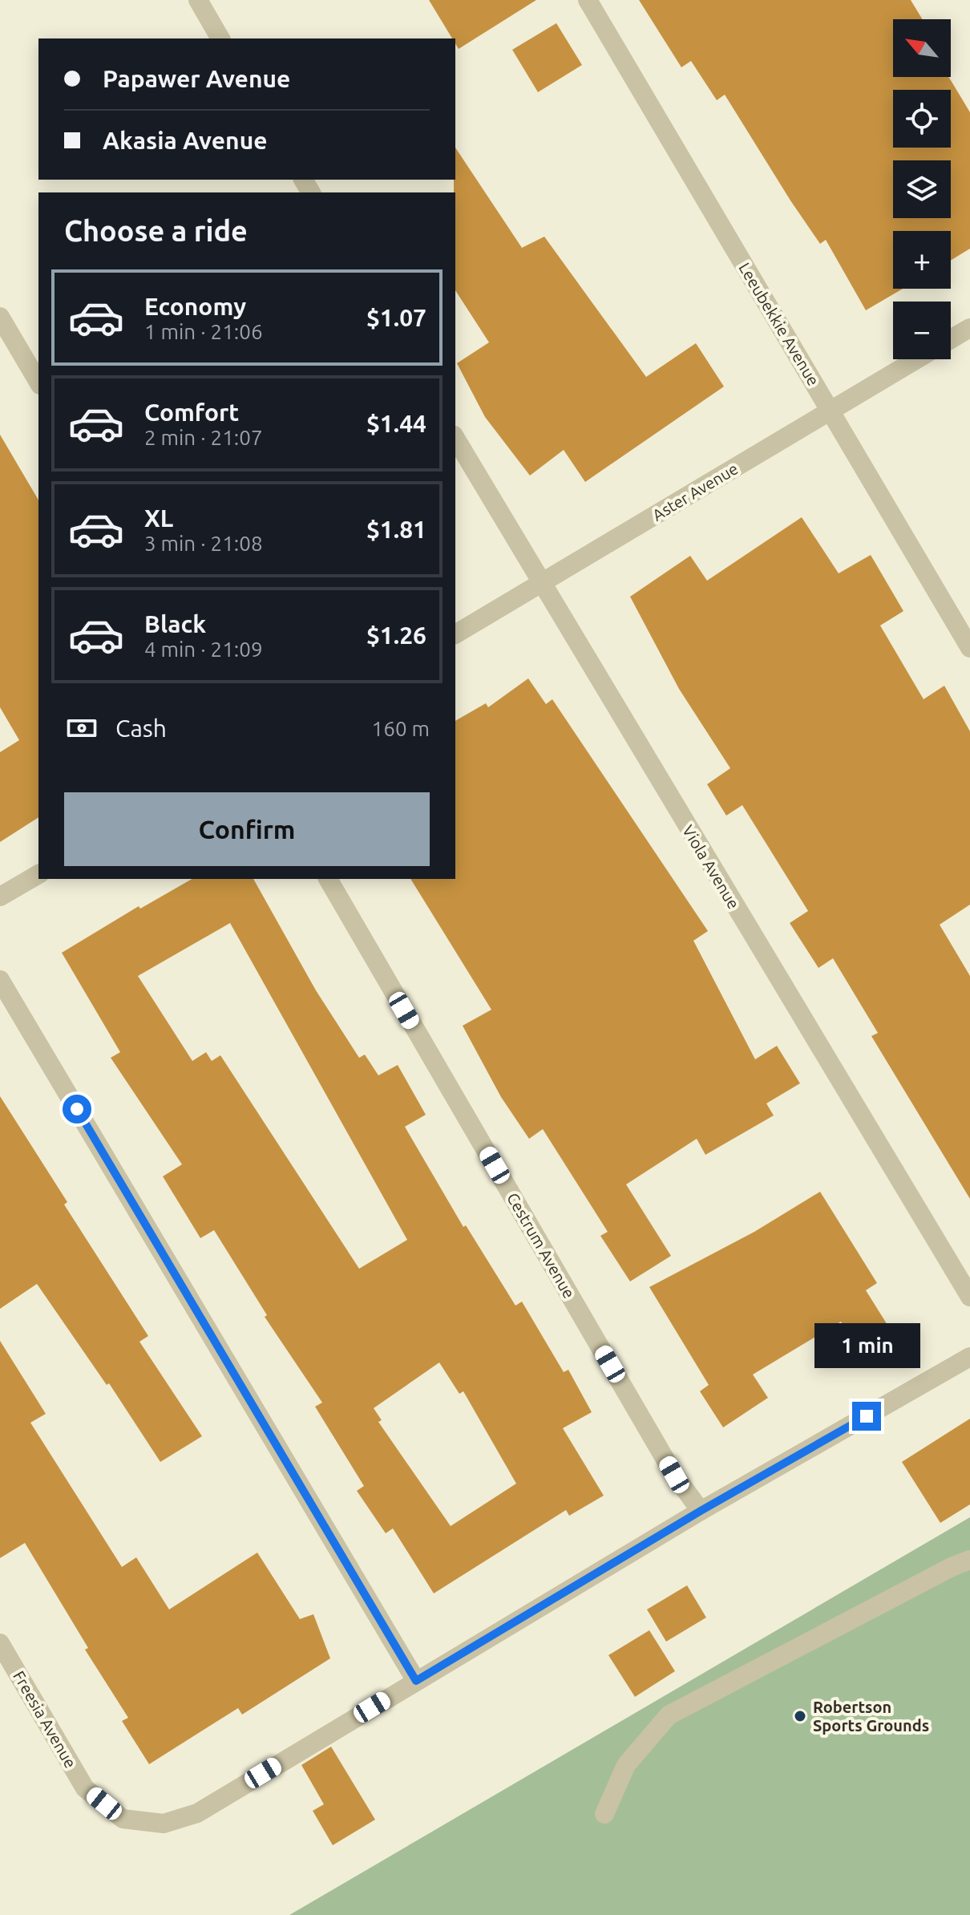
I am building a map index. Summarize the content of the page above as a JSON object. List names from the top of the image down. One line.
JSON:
{"streets":{"street":["Leeubekkie Avenue","Aster Avenue","Viola Avenue","Cestrum Avenue","Freesia Avenue"]},"crossings":[["Leeubekkie Avenue","Aster Avenue"],["Aster Avenue","Viola Avenue"]],"places":["Robertson Sports Grounds"],"north":"top left","page":{"map_buttons":["+","−"],"banner":["Papawer Avenue","Akasia Avenue"],"heading":"Choose a ride","list":[{"name":"Economy","note":"1 min · 21:06","value":"$1.07"},{"name":"Comfort","note":"2 min · 21:07","value":"$1.44"},{"name":"XL","note":"3 min · 21:08","value":"$1.81"},{"name":"Black","note":"4 min · 21:09","value":"$1.26"}],"pay":["Cash","160 m"],"buttons":"Confirm","bubble":"1 min"}}
